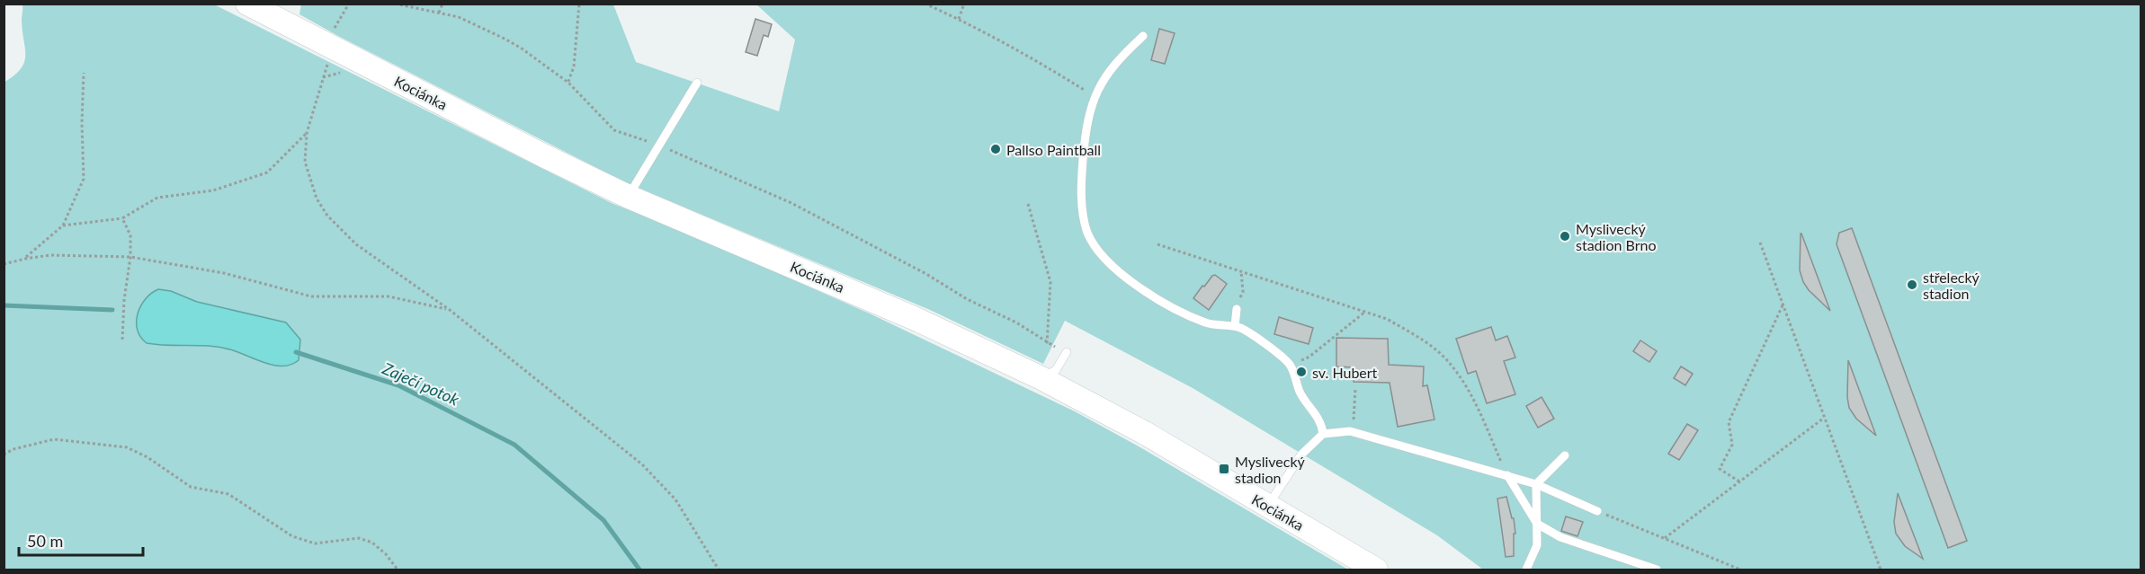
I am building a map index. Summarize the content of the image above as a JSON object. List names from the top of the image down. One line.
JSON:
{"streets":{"street":["Kociánka"]},"water":["Zaječí potok"],"places":{"other":["Pallso Paintball","Myslivecký stadion Brno","střelecký stadion","sv. Hubert"],"transit":["Myslivecký stadion"]},"scale_bar":"50 m"}
